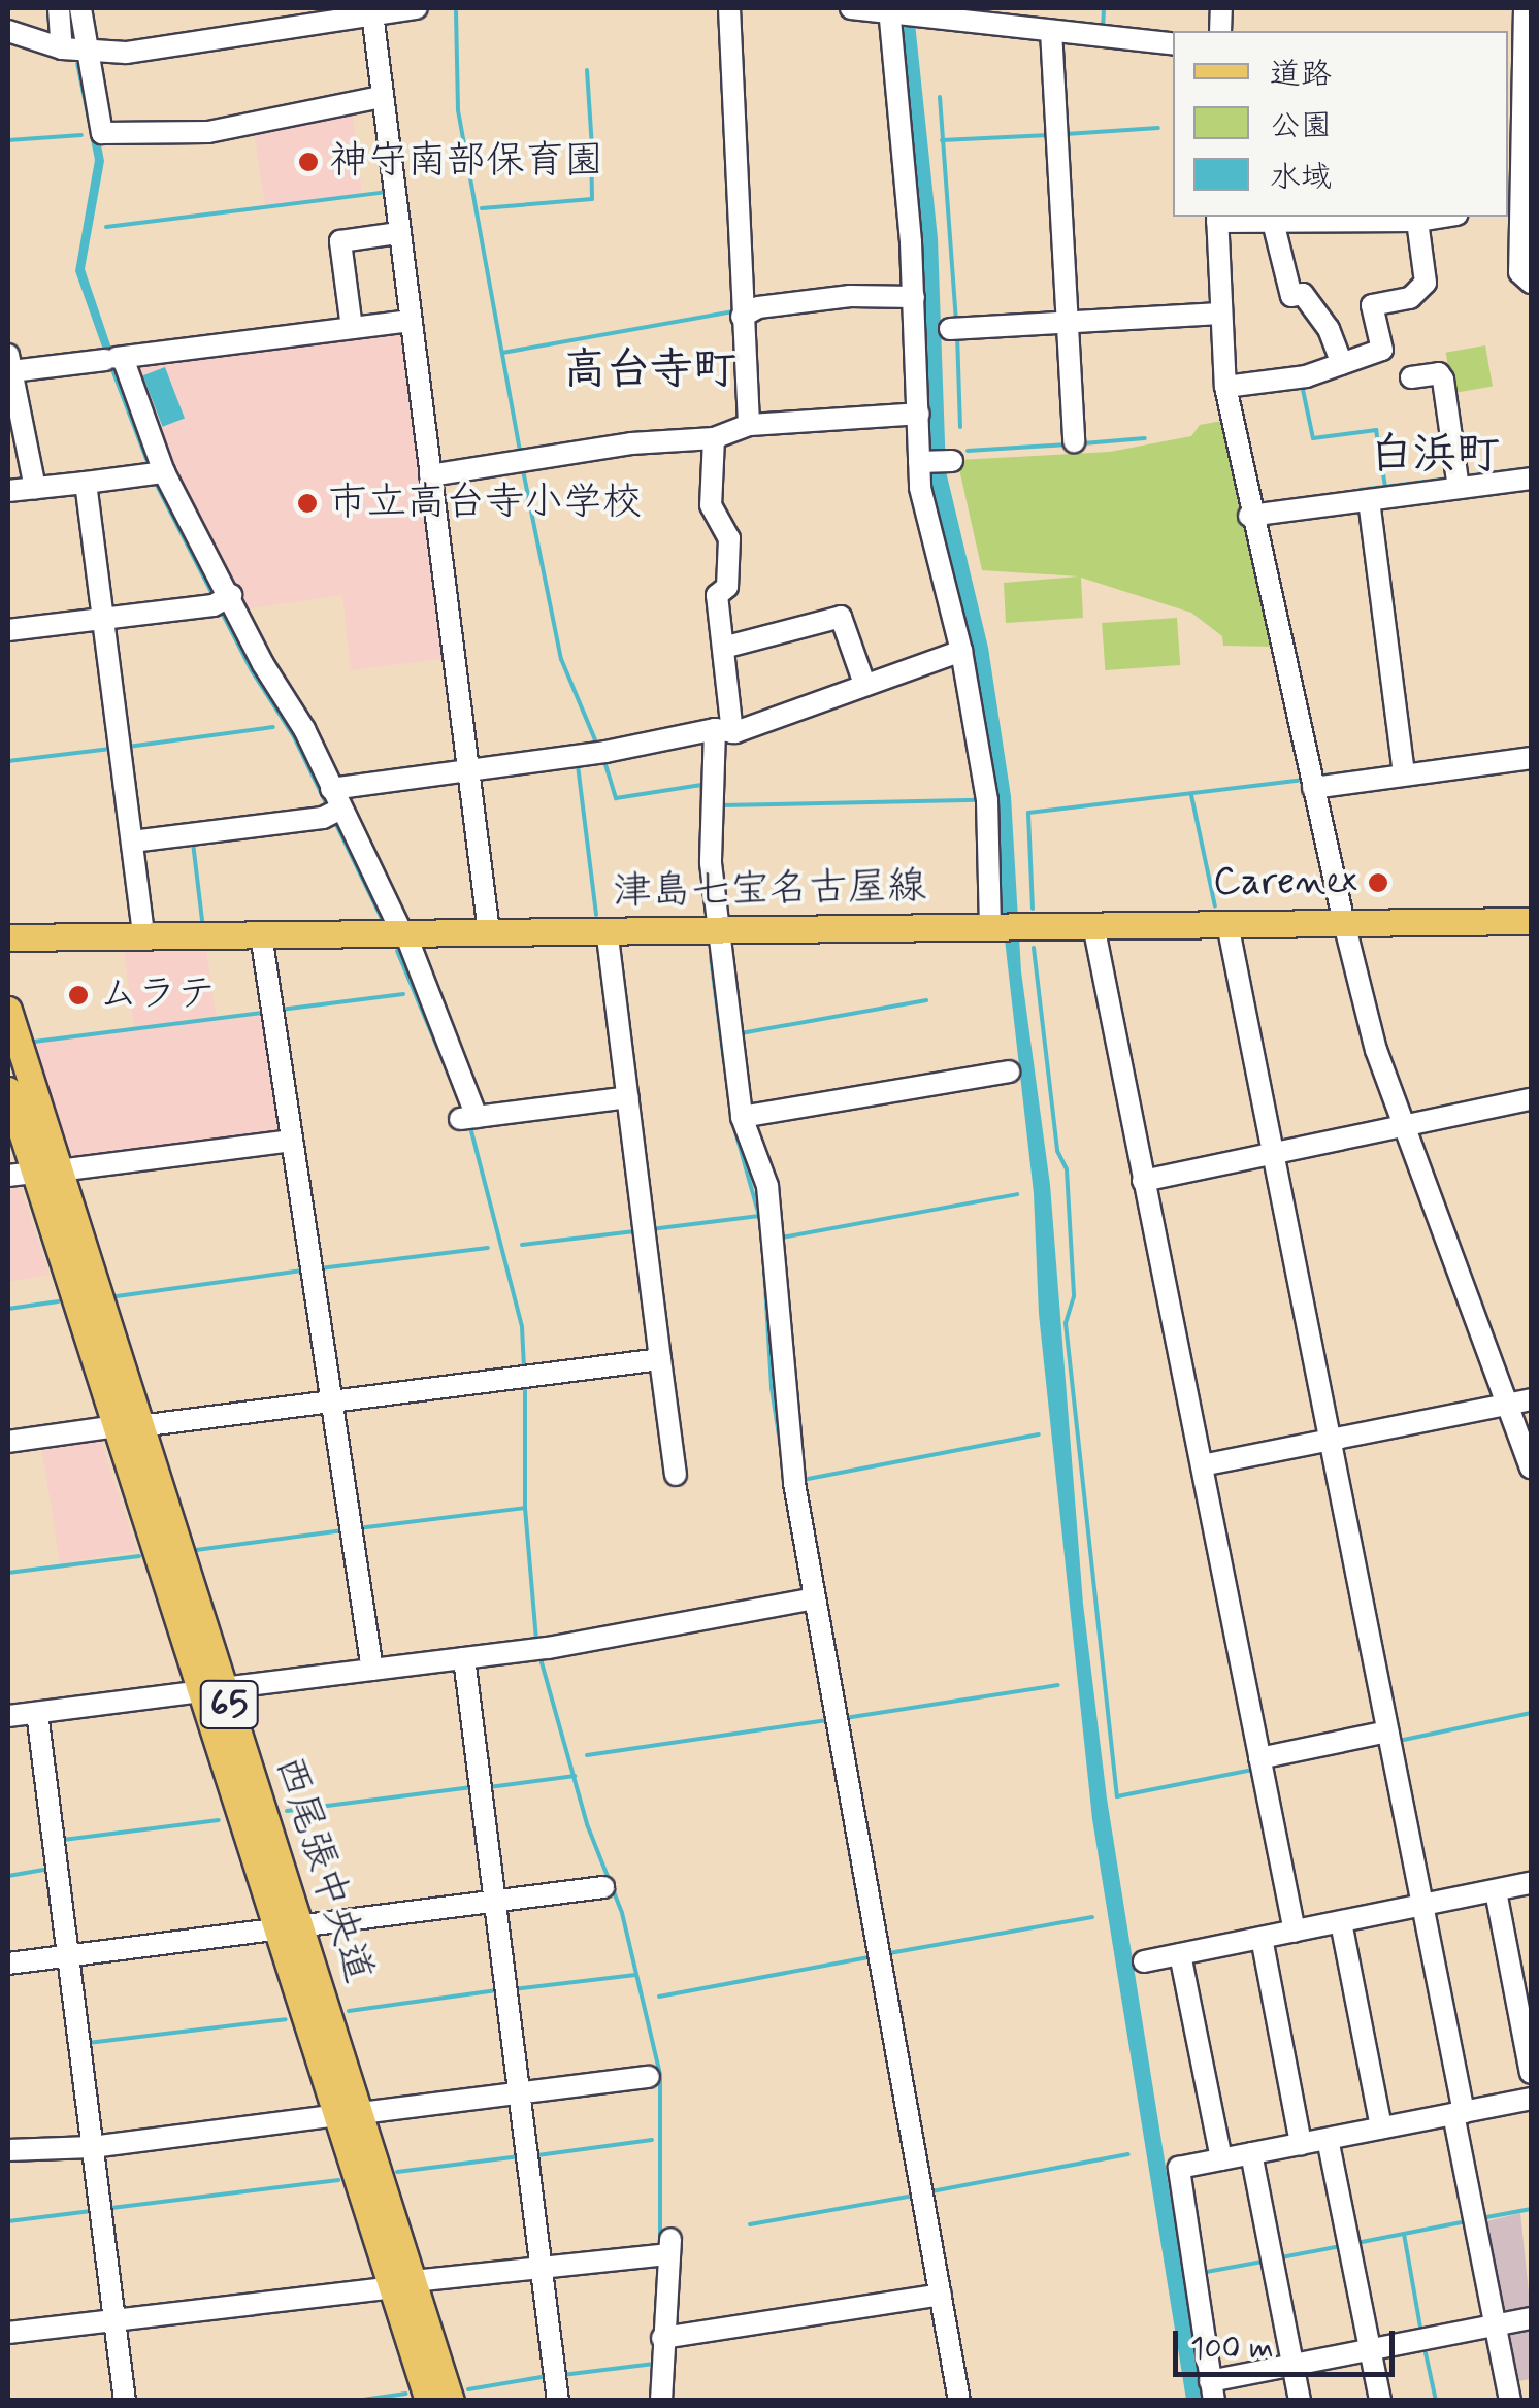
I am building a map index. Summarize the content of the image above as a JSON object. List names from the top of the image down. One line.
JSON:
{"streets":{"main road":["津島七宝名古屋線","65","西尾張中央道"]},"districts":["高台寺町","白浜町"],"places":["神守南部保育園","市立高台寺小学校","Carenex","ムラテ"],"legend":["道路","公園","水域"],"scale_bar":"100 m"}
